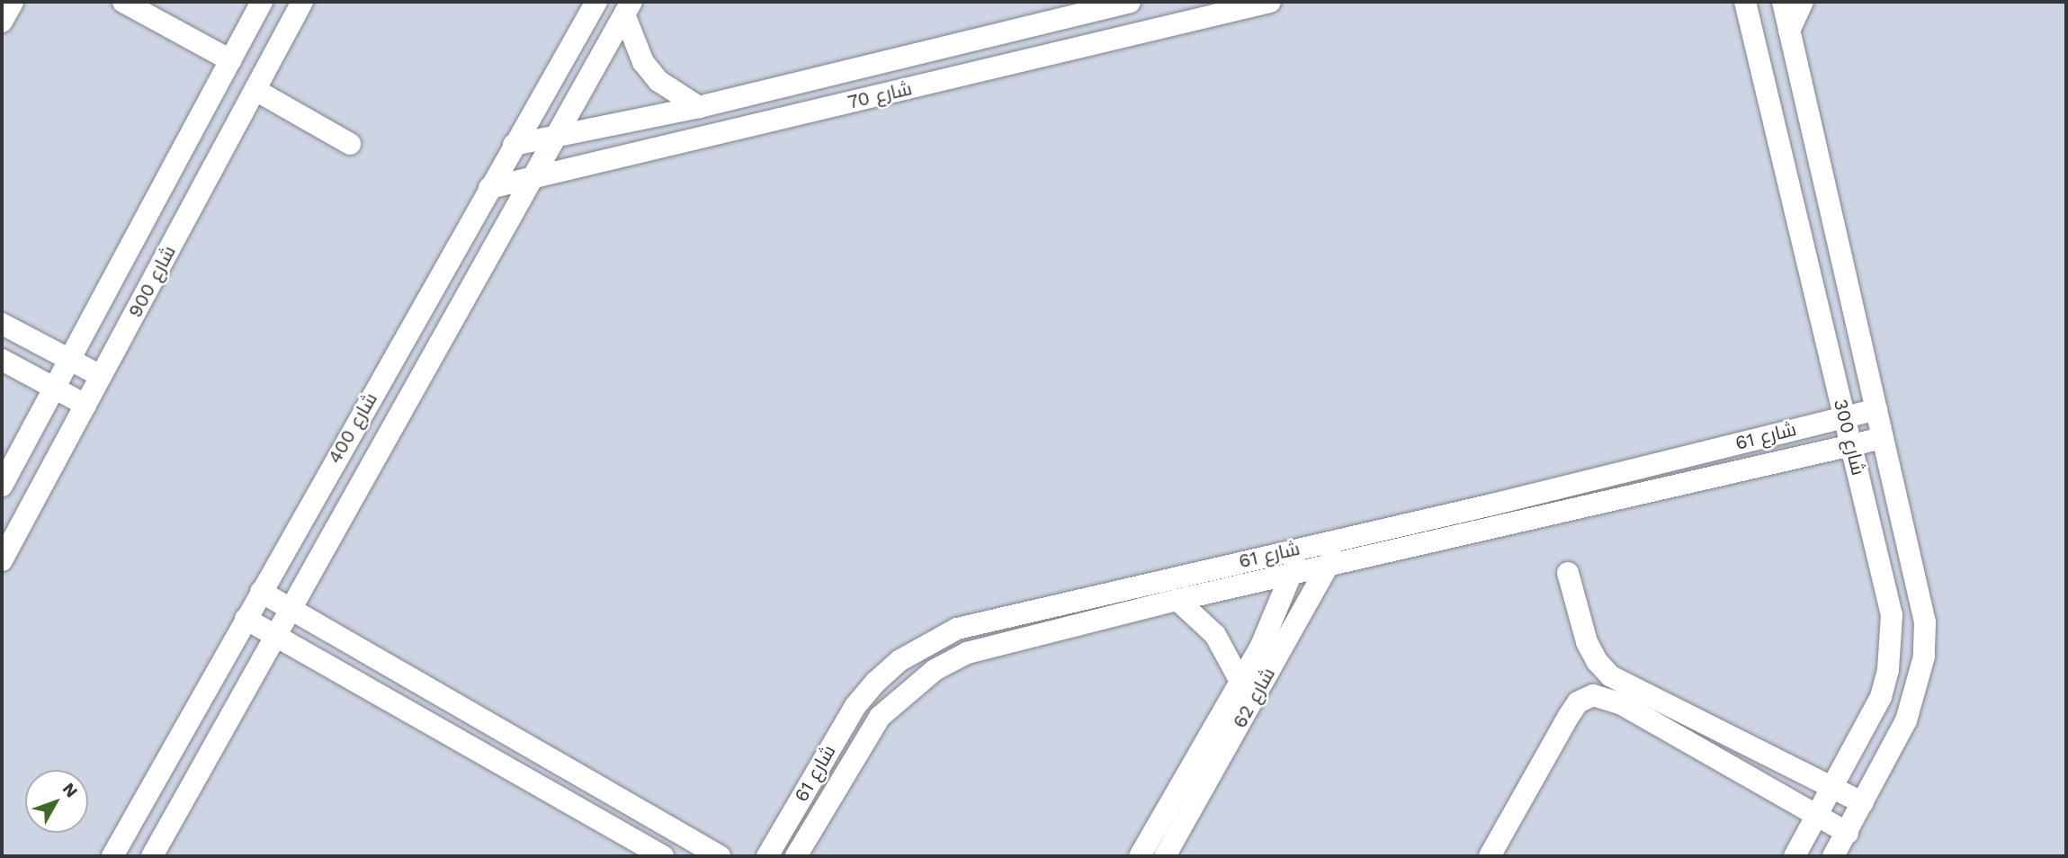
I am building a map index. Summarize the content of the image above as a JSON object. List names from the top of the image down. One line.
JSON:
{"streets":{"street":["شارع 70","شارع 900","شارع 400","شارع 61","شارع 300","شارع 62"]},"crossings":[["شارع 70","شارع 400"],["شارع 61","شارع 300"],["شارع 61","شارع 62"]],"north":"top right"}
